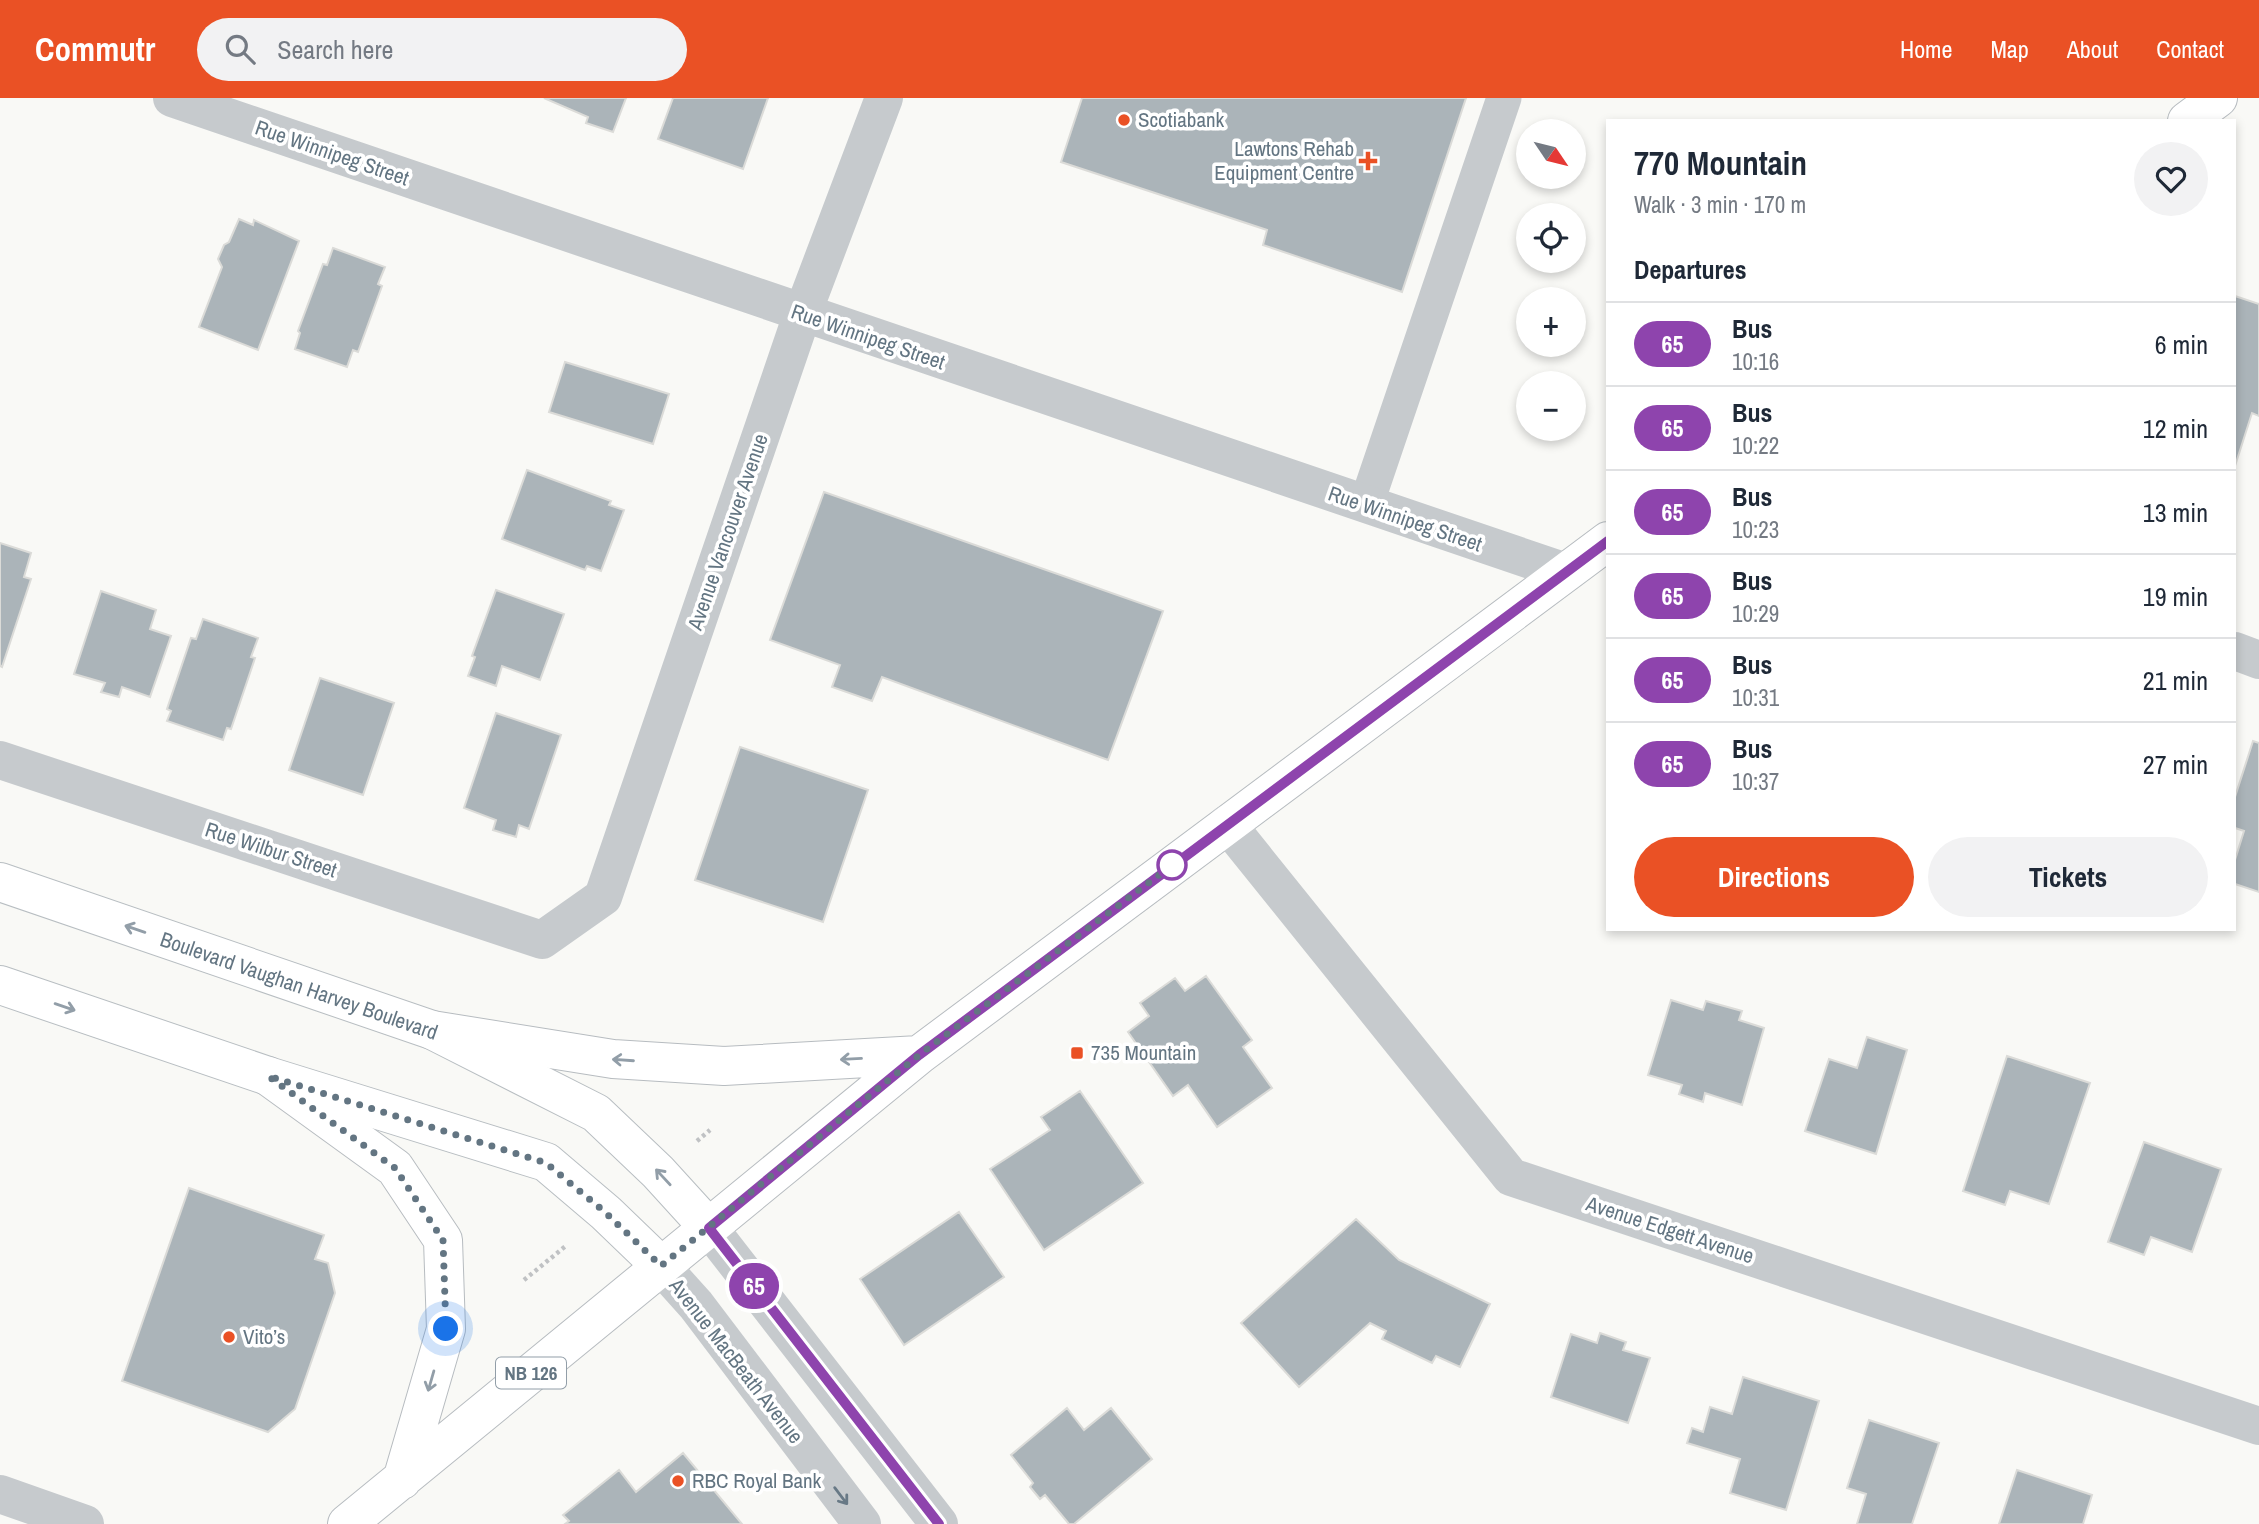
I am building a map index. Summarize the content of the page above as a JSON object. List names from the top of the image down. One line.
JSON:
{"streets":{"main road":["Boulevard Vaughan Harvey Boulevard","NB 126"],"street":["Rue Winnipeg Street","Avenue Vancouver Avenue","Rue Wilbur Street","Avenue Edgett Avenue","Avenue MacBeath Avenue"]},"crossings":[["Rue Winnipeg Street","Avenue Vancouver Avenue"],["Rue Winnipeg Street","NB 126"],["Avenue Vancouver Avenue","Rue Wilbur Street"],["Boulevard Vaughan Harvey Boulevard","NB 126"],["Avenue Edgett Avenue","NB 126"],["Avenue MacBeath Avenue","NB 126"]],"places":{"other":["Scotiabank","Vito’s","RBC Royal Bank"],"health":["Lawtons Rehab Equipment Centre"],"transit":["735 Mountain"]},"lines":["bus line 65"],"north":"bottom right","page":{"header":"Commutr","search":"Search here","nav":["Home","Map","About","Contact"],"on_map":"65","map_buttons":["+","−"],"heading":[["770 Mountain","Walk · 3 min · 170 m"],"Departures"],"list":[{"mark":"65","name":"Bus","note":"10:16","value":"6 min"},{"mark":"65","name":"Bus","note":"10:22","value":"12 min"},{"mark":"65","name":"Bus","note":"10:23","value":"13 min"},{"mark":"65","name":"Bus","note":"10:29","value":"19 min"},{"mark":"65","name":"Bus","note":"10:31","value":"21 min"},{"mark":"65","name":"Bus","note":"10:37","value":"27 min"}],"buttons":["Directions","Tickets"]}}
